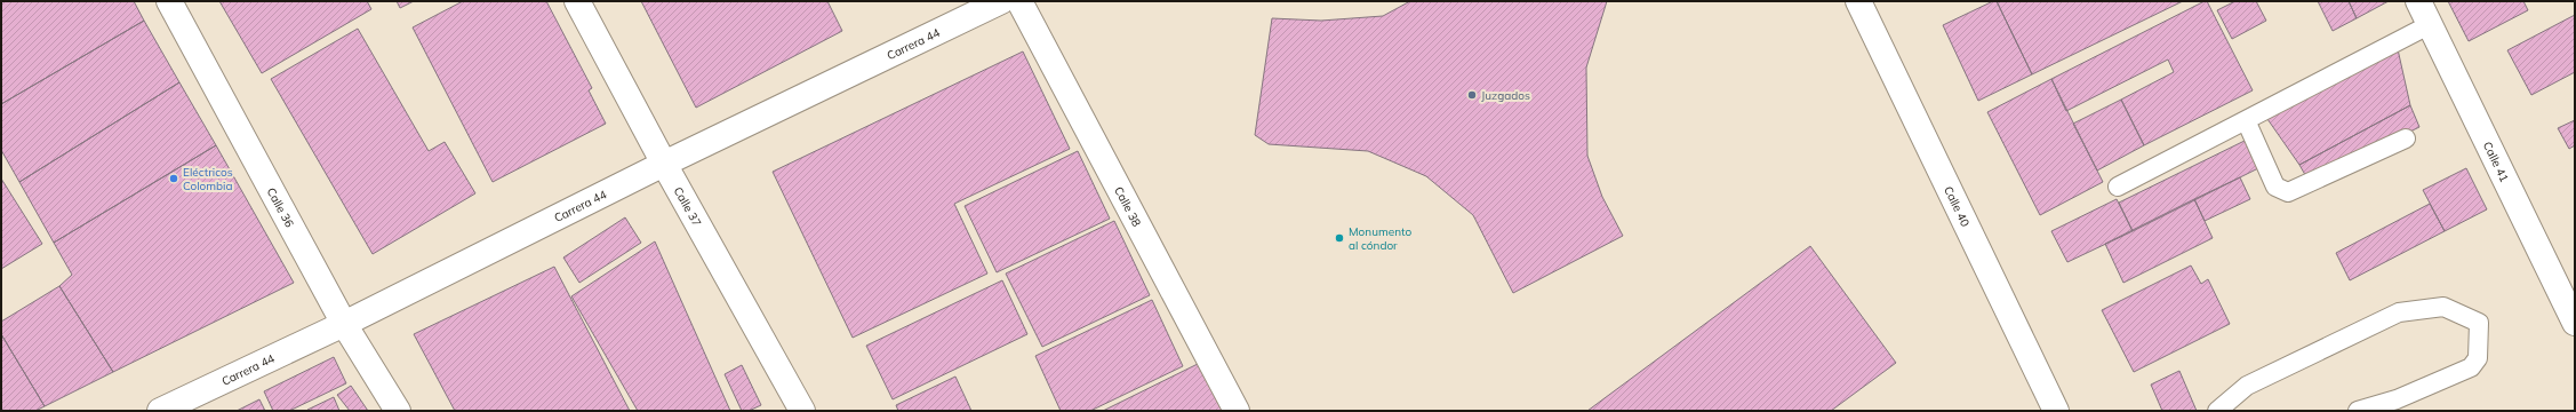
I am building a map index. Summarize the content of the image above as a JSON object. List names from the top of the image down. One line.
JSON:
{"streets":{"street":["Carrera 44","Calle 41","Calle 38","Calle 40","Calle 36","Calle 37"]},"crossings":[["Carrera 44","Calle 36"],["Carrera 44","Calle 37"]],"places":["Juzgados","Eléctricos Colombia","Monumento al cóndor"]}
